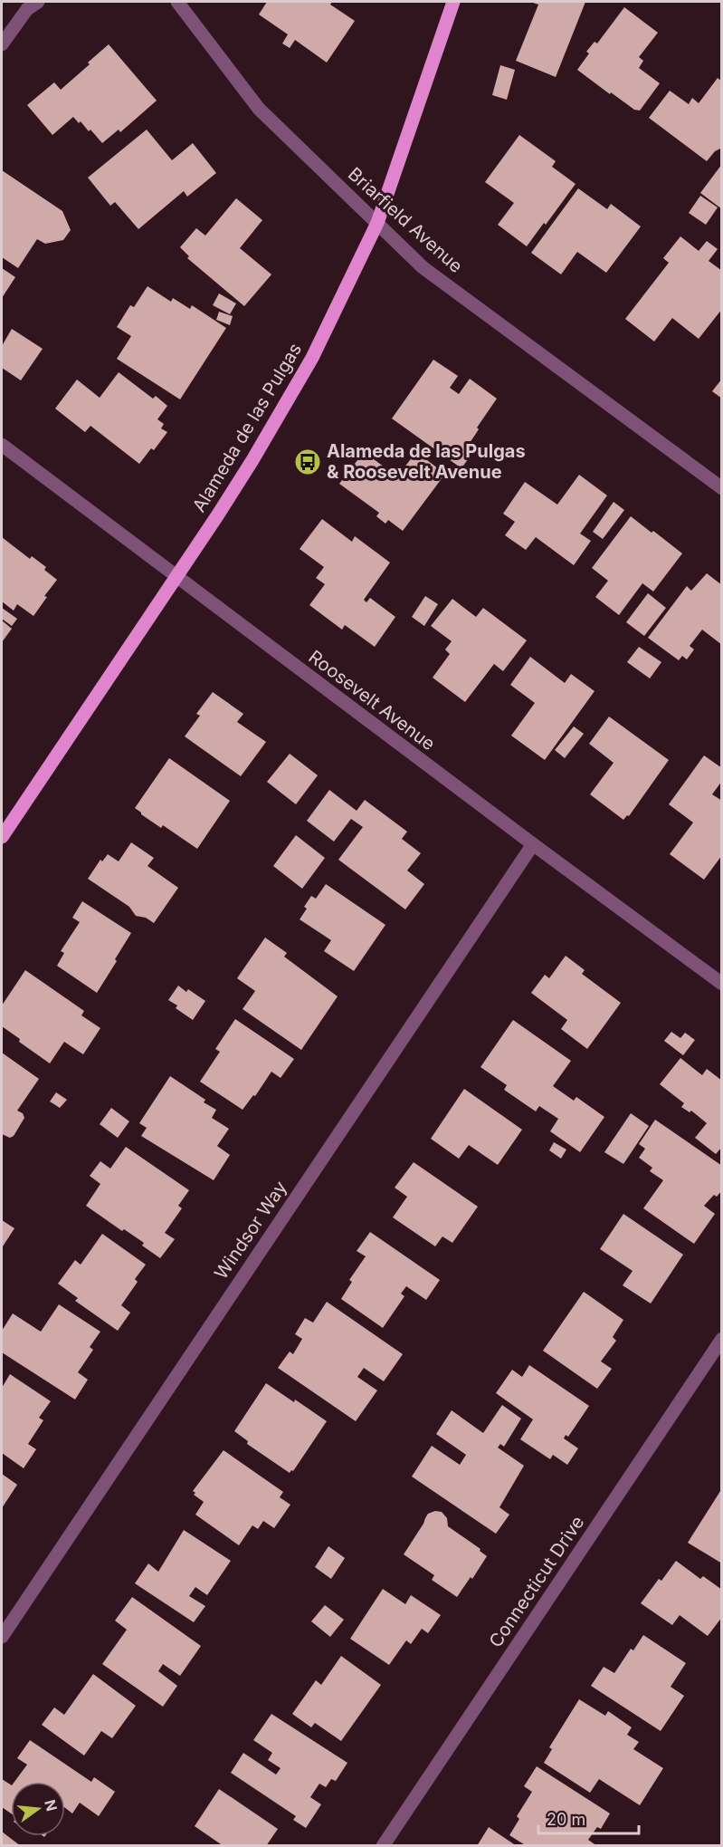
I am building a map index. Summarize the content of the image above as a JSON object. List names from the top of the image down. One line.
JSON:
{"streets":{"main road":["Alameda de las Pulgas"],"street":["Briarfield Avenue","Roosevelt Avenue","Windsor Way","Connecticut Drive"]},"crossings":[["Briarfield Avenue","Alameda de las Pulgas"],["Alameda de las Pulgas","Roosevelt Avenue"],["Roosevelt Avenue","Windsor Way"]],"places":{"bus stop":["Alameda de las Pulgas & Roosevelt Avenue"]},"scale_bar":"20 m","north":"right"}
